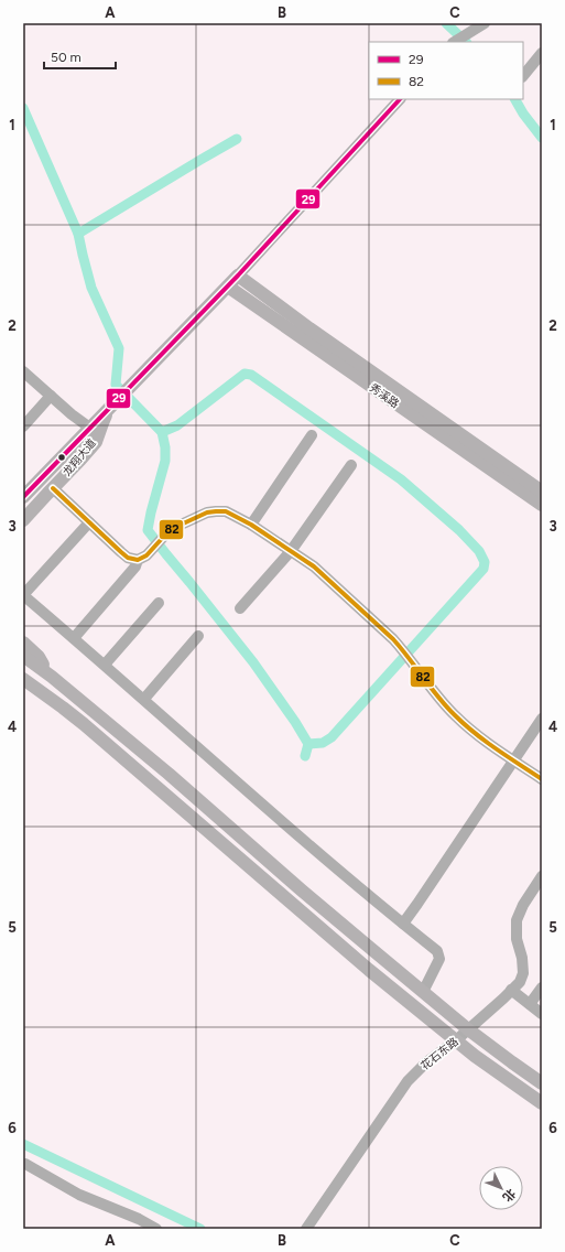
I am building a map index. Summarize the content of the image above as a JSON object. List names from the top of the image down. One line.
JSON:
{"streets":{"main road":["秀溪路","龙翔大道"],"street":["花石东路"]},"crossings":[["秀溪路","龙翔大道"]],"lines":["transit line 29","transit line 82"],"legend":["29","82"],"scale_bar":"50 m","north":"bottom right","grid":{"columns":["A","B","C"],"rows":["1","2","3","4","5","6"]}}
